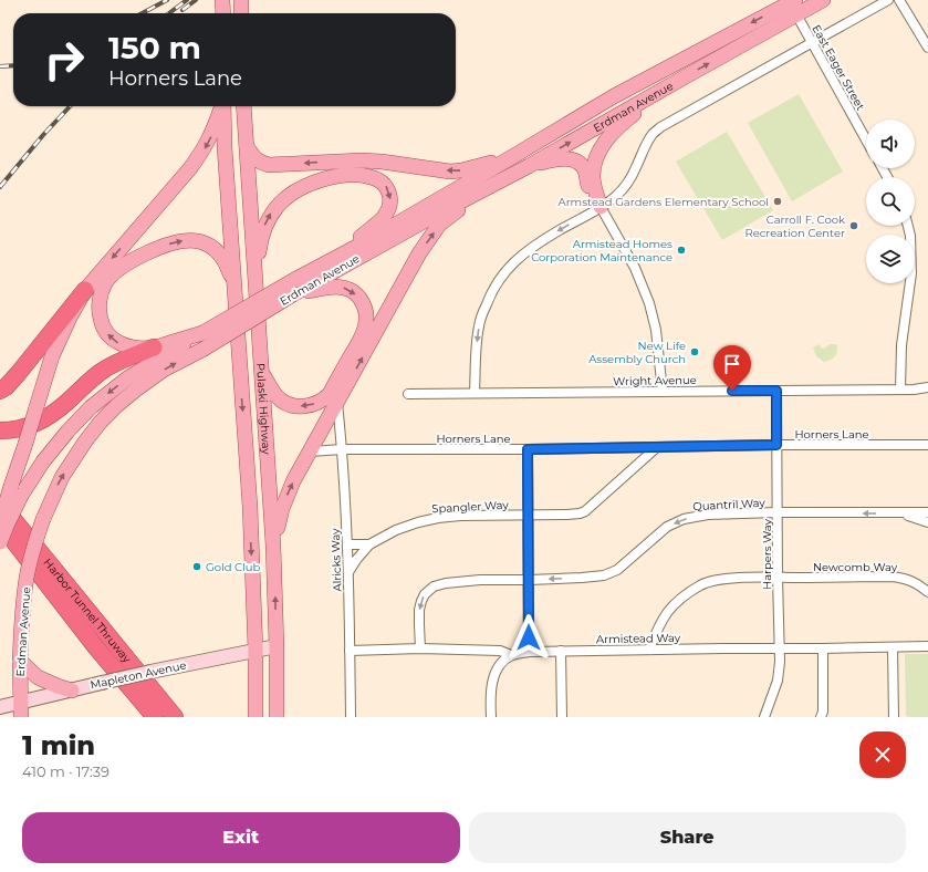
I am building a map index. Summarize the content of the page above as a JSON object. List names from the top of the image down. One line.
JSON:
{"streets":{"highway":["Harbor Tunnel Thruway"],"main road":["Erdman Avenue","Pulaski Highway"],"street":["East Eager Street","Wright Avenue","Horners Lane","Quantril Way","Spangler Way","Harpers Way","Alricks Way","Newcomb Way","Armistead Way","Mapleton Avenue"]},"crossings":[["East Eager Street","Erdman Avenue"],["Erdman Avenue","Mapleton Avenue"],["Wright Avenue","Harpers Way"],["Pulaski Highway","Mapleton Avenue"],["Horners Lane","Spangler Way"],["Horners Lane","Harpers Way"],["Horners Lane","Alricks Way"],["Quantril Way","Harpers Way"],["Quantril Way","Armistead Way"],["Spangler Way","Alricks Way"],["Harpers Way","Newcomb Way"],["Harpers Way","Armistead Way"],["Alricks Way","Armistead Way"],["Newcomb Way","Armistead Way"]],"one_way":["Quantril Way"],"places":["Armstead Gardens Elementary School","Carroll F. Cook Recreation Center","Armistead Homes Corporation Maintenance","New Life Assembly Church","Gold Club"],"page":{"turn":["150 m","Horners Lane"],"heading":["1 min","410 m · 17:39"],"buttons":["Exit","Share"]}}
